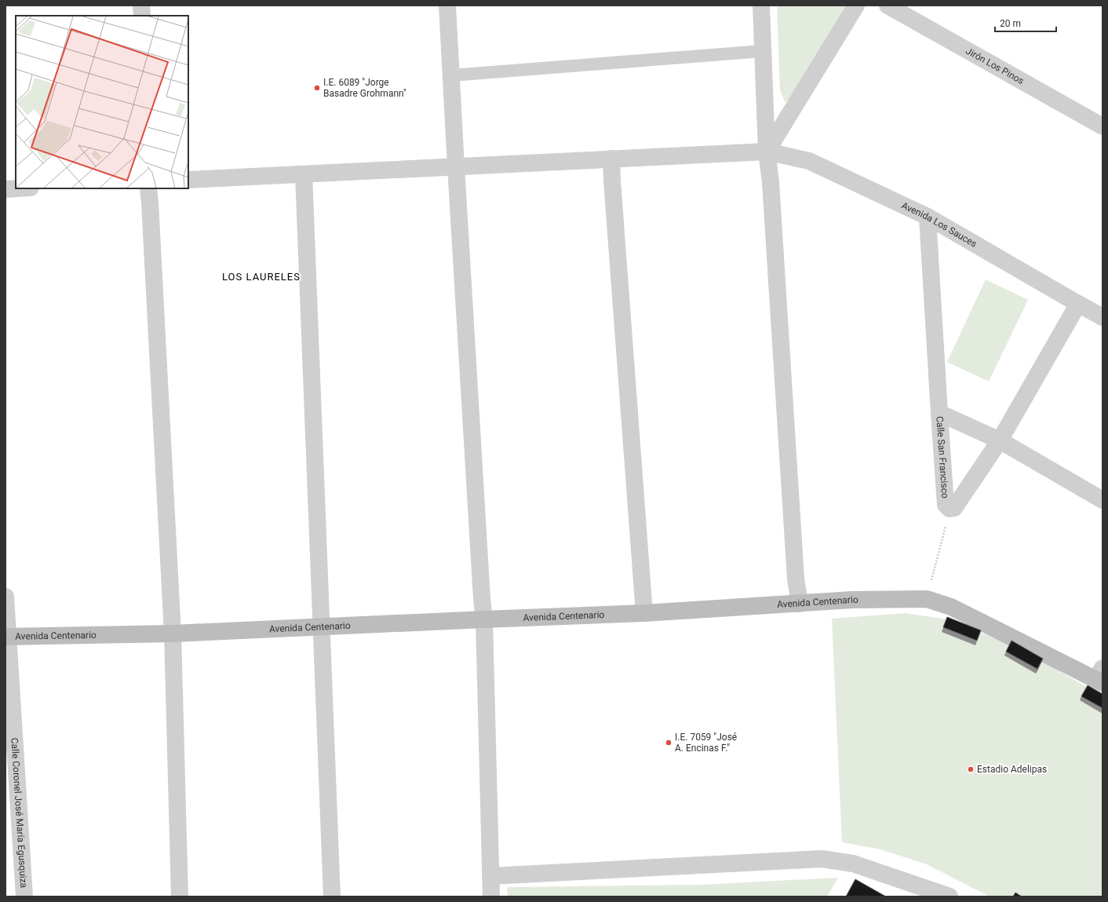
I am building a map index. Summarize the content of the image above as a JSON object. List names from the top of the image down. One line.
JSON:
{"streets":{"street":["Jirón Los Pinos","Avenida Los Sauces","Calle San Francisco","Avenida Centenario","Calle Coronel José María Egusquiza"]},"crossings":[["Avenida Los Sauces","Calle San Francisco"],["Avenida Centenario","Calle Coronel José María Egusquiza"]],"districts":["LOS LAURELES"],"places":["I.E. 6089 \"Jorge Basadre Grohmann\"","I.E. 7059 \"José A. Encinas F.\"","Estadio Adelipas"],"scale_bar":"20 m"}
